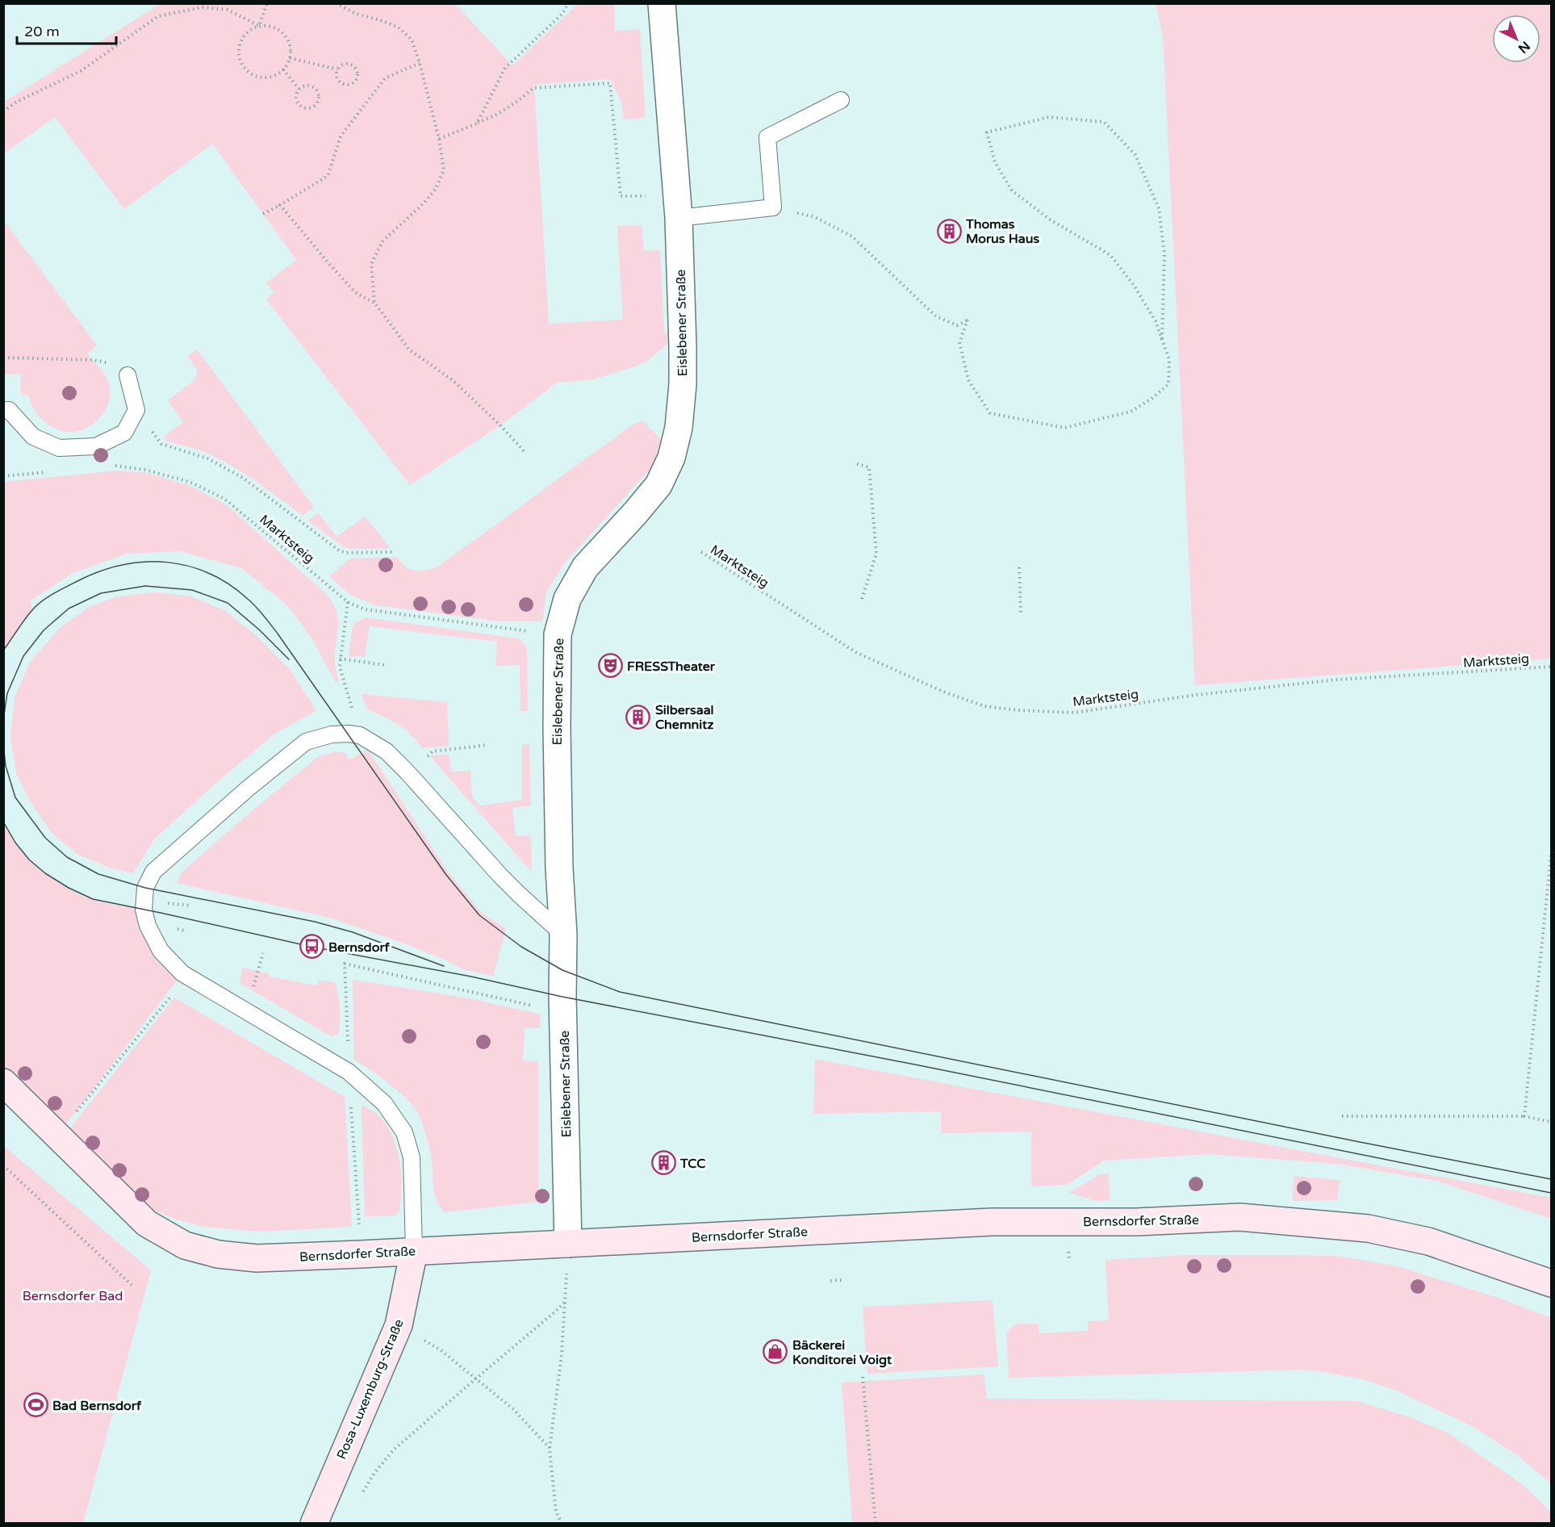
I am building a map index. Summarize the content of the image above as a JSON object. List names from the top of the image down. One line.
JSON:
{"streets":{"street":["Eislebener Straße","Bernsdorfer Straße","Rosa-Luxemburg-Straße"],"path":["Marktsteig"]},"crossings":[["Eislebener Straße","Marktsteig"],["Eislebener Straße","Bernsdorfer Straße"],["Bernsdorfer Straße","Rosa-Luxemburg-Straße"]],"parks":["Bernsdorfer Bad"],"places":{"building":["Thomas Morus Haus","Silbersaal Chemnitz","TCC"],"theatre":["FRESSTheater"],"bus stop":["Bernsdorf"],"shop":["Bäckerei Konditorei Voigt"],"sports":["Bad Bernsdorf"]},"scale_bar":"20 m","north":"bottom right"}
